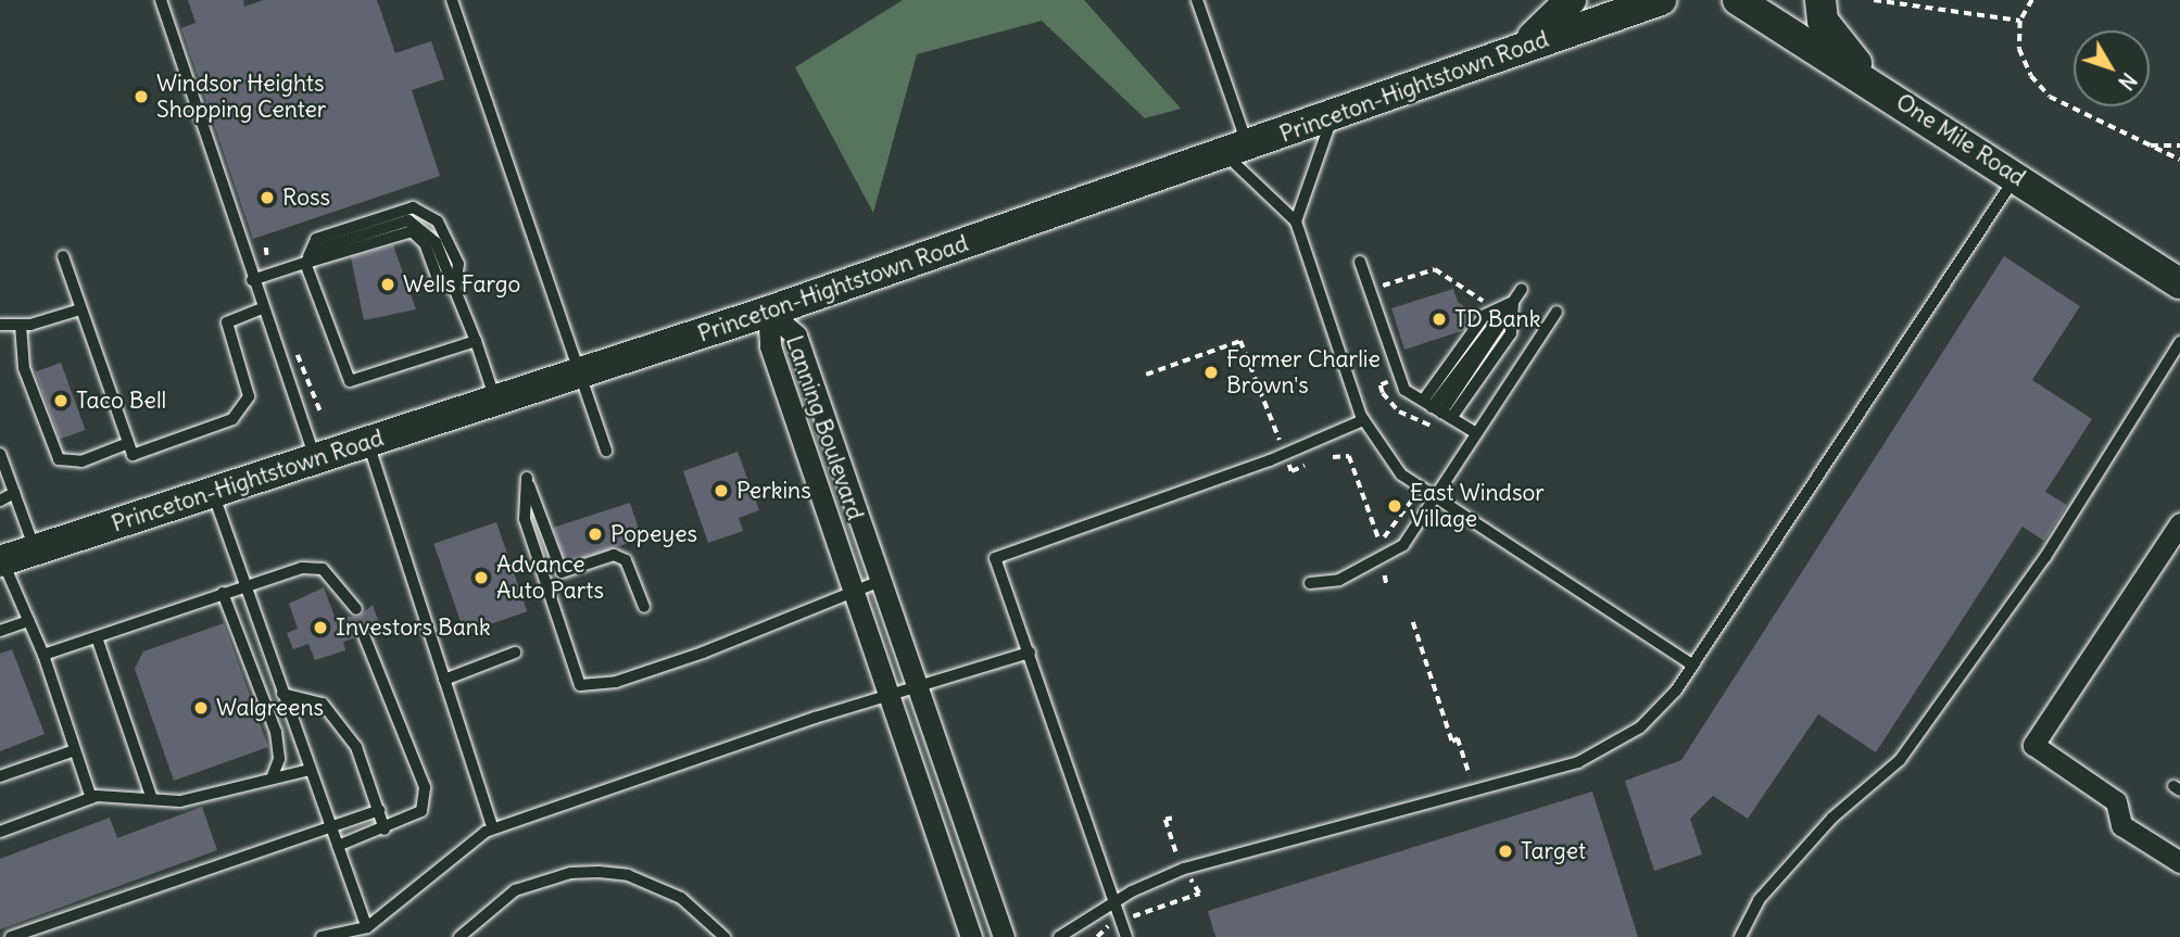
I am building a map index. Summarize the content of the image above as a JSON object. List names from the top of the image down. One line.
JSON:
{"streets":{"main road":["Princeton-Hightstown Road","One Mile Road"],"street":["Lanning Boulevard"]},"crossings":[["Princeton-Hightstown Road","Lanning Boulevard"]],"places":["Windsor Heights Shopping Center","Ross","Wells Fargo","TD Bank","Former Charlie Brown's","Taco Bell","Perkins","East Windsor Village","Popeyes","Advance Auto Parts","Investors Bank","Walgreens","Target"],"north":"bottom right"}
